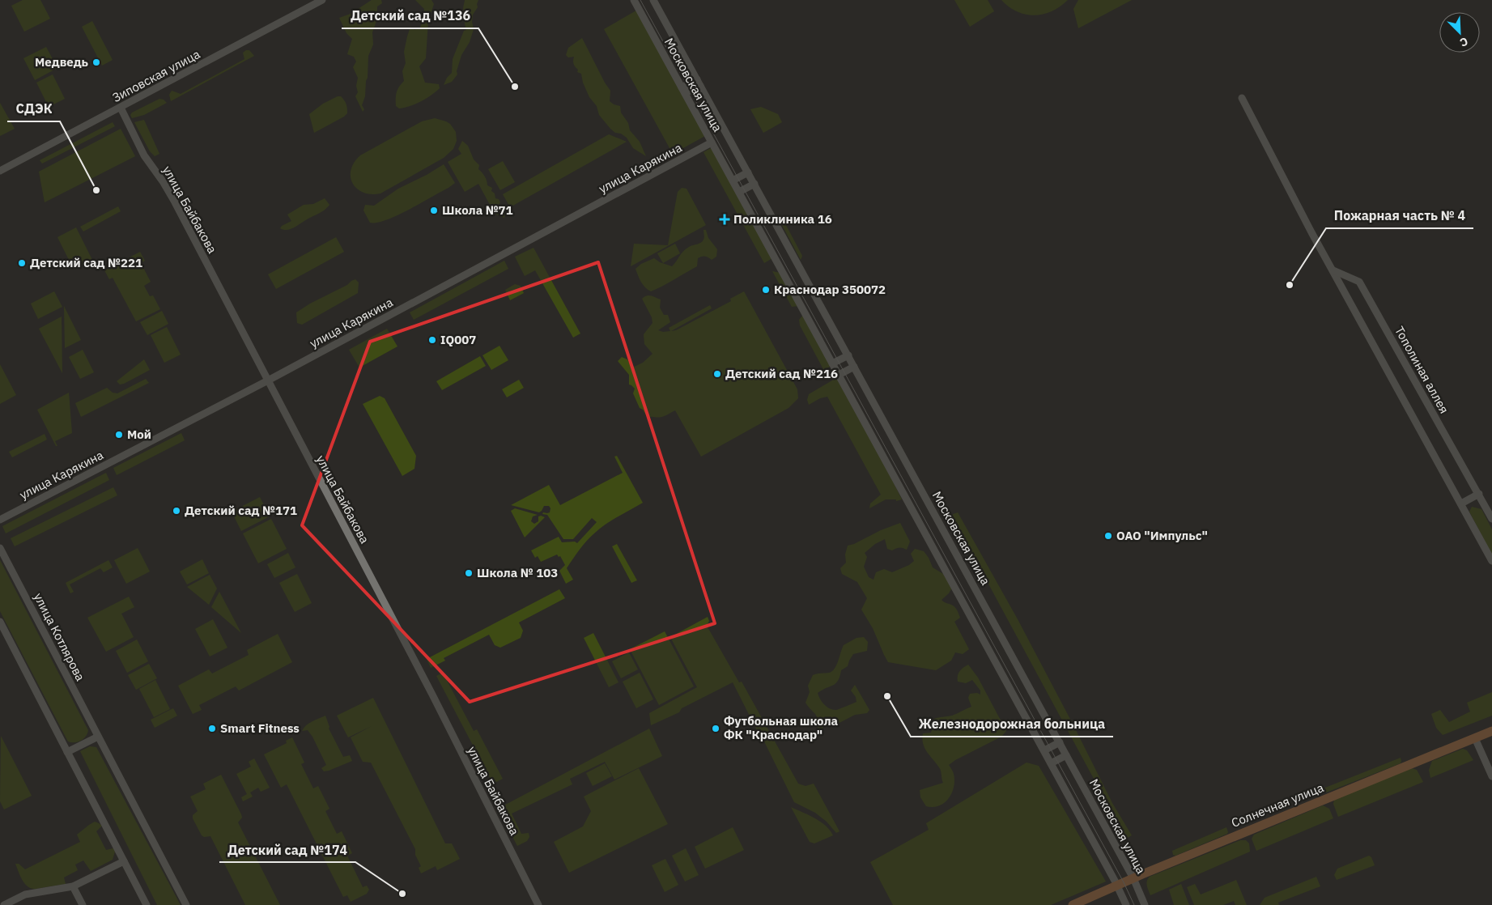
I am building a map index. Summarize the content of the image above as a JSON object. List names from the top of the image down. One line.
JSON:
{"streets":{"main road":["Солнечная улица"],"street":["Зиповская улица","Московская улица","улица Карякина","улица Байбакова","Тополиная аллея","улица Котлярова"]},"crossings":[["Зиповская улица","улица Байбакова"],["Московская улица","улица Карякина"],["Московская улица","Солнечная улица"],["улица Карякина","улица Байбакова"]],"places":{"other":["Медведь","Детский сад №136","СДЭК","Школа №71","Детский сад №221","Пожарная часть № 4","Краснодар 350072","IQ007","Детский сад №216","Мой","Детский сад №171","ОАО \"Импульс\"","Школа № 103","Железнодорожная больница","Smart Fitness","Футбольная школа ФК \"Краснодар\"","Детский сад №174"],"health":["Поликлиника 16"]},"north":"bottom right"}
